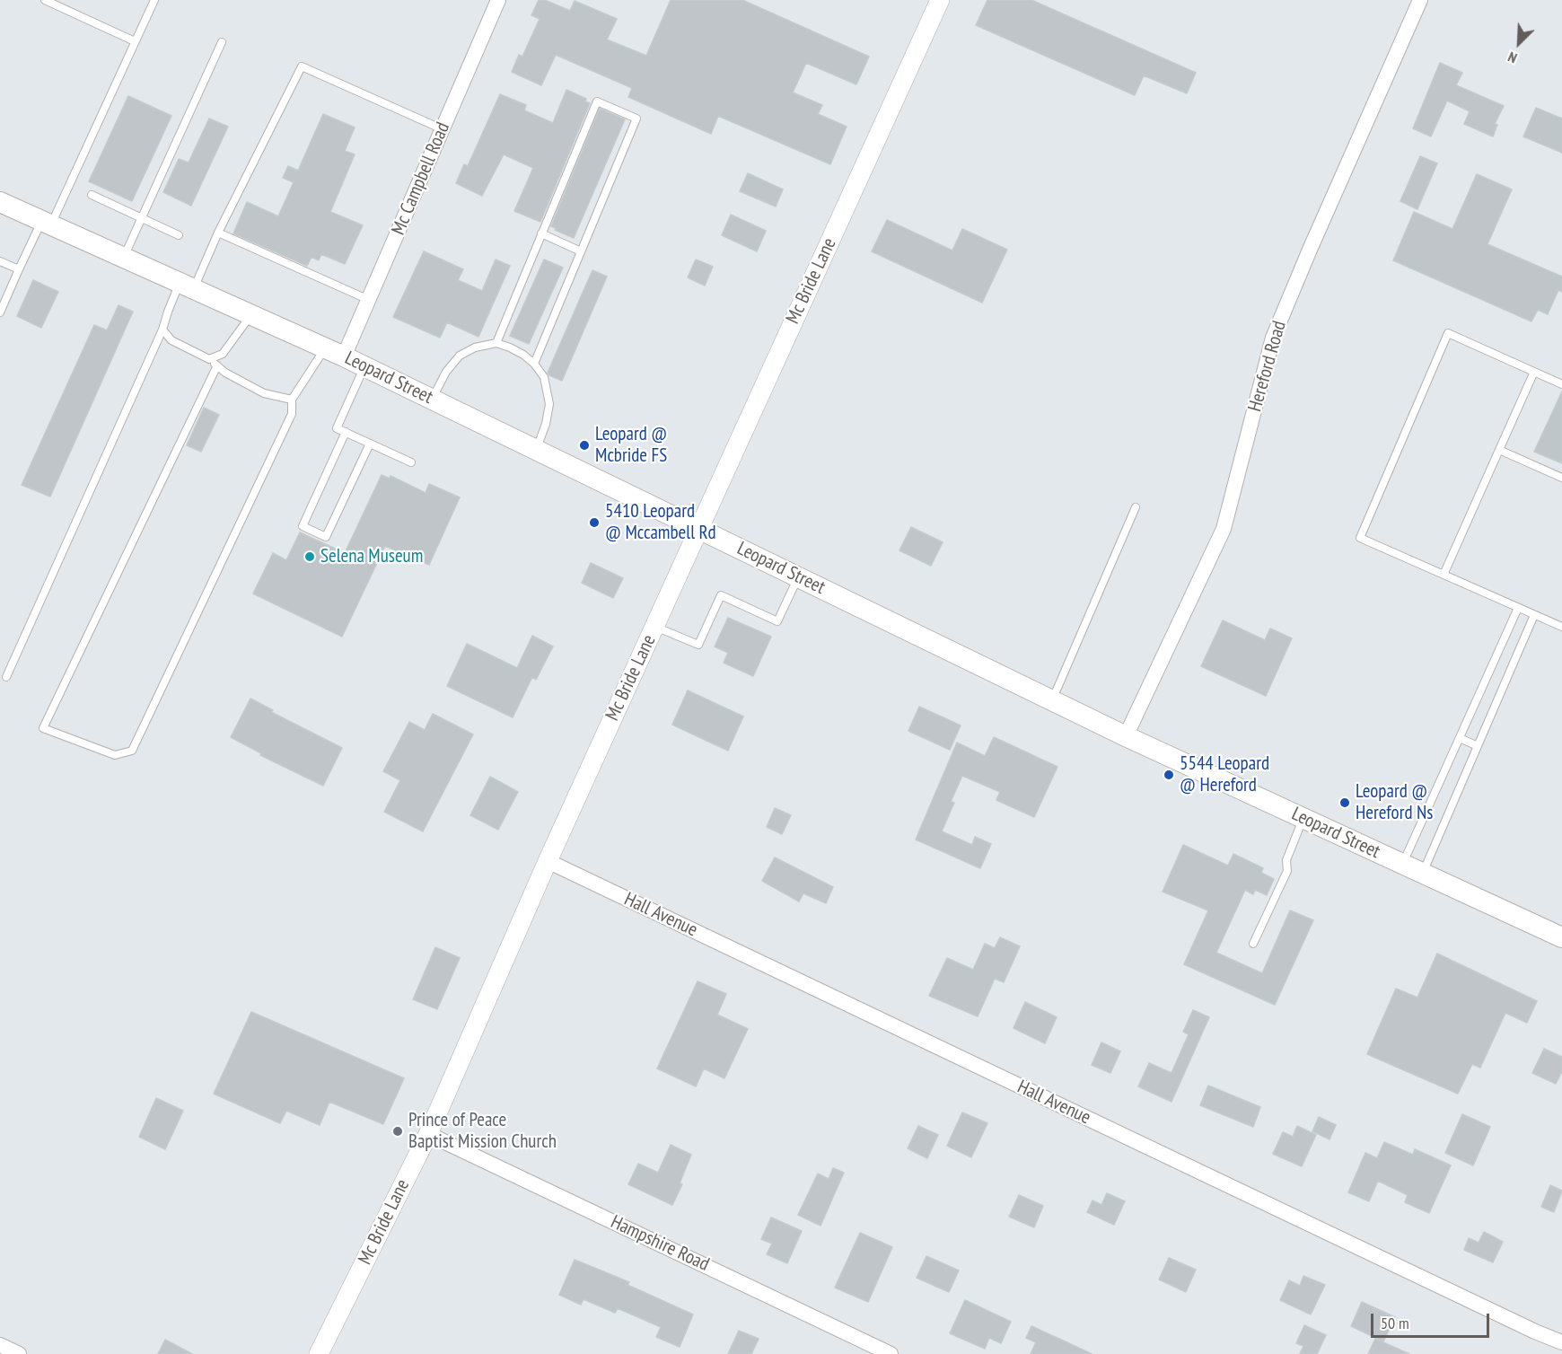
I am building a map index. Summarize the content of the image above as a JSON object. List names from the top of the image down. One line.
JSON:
{"streets":{"main road":["Leopard Street"],"street":["Mc Campbell Road","Mc Bride Lane","Hereford Road","Hall Avenue","Hampshire Road"]},"crossings":[["Mc Campbell Road","Leopard Street"],["Mc Bride Lane","Leopard Street"],["Mc Bride Lane","Hall Avenue"],["Mc Bride Lane","Hampshire Road"],["Hereford Road","Leopard Street"]],"places":["Leopard @ Mcbride FS","5410 Leopard @ Mccambell Rd","Selena Museum","5544 Leopard @ Hereford","Leopard @ Hereford Ns","Prince of Peace Baptist Mission Church"],"scale_bar":"50 m","north":"bottom left"}
